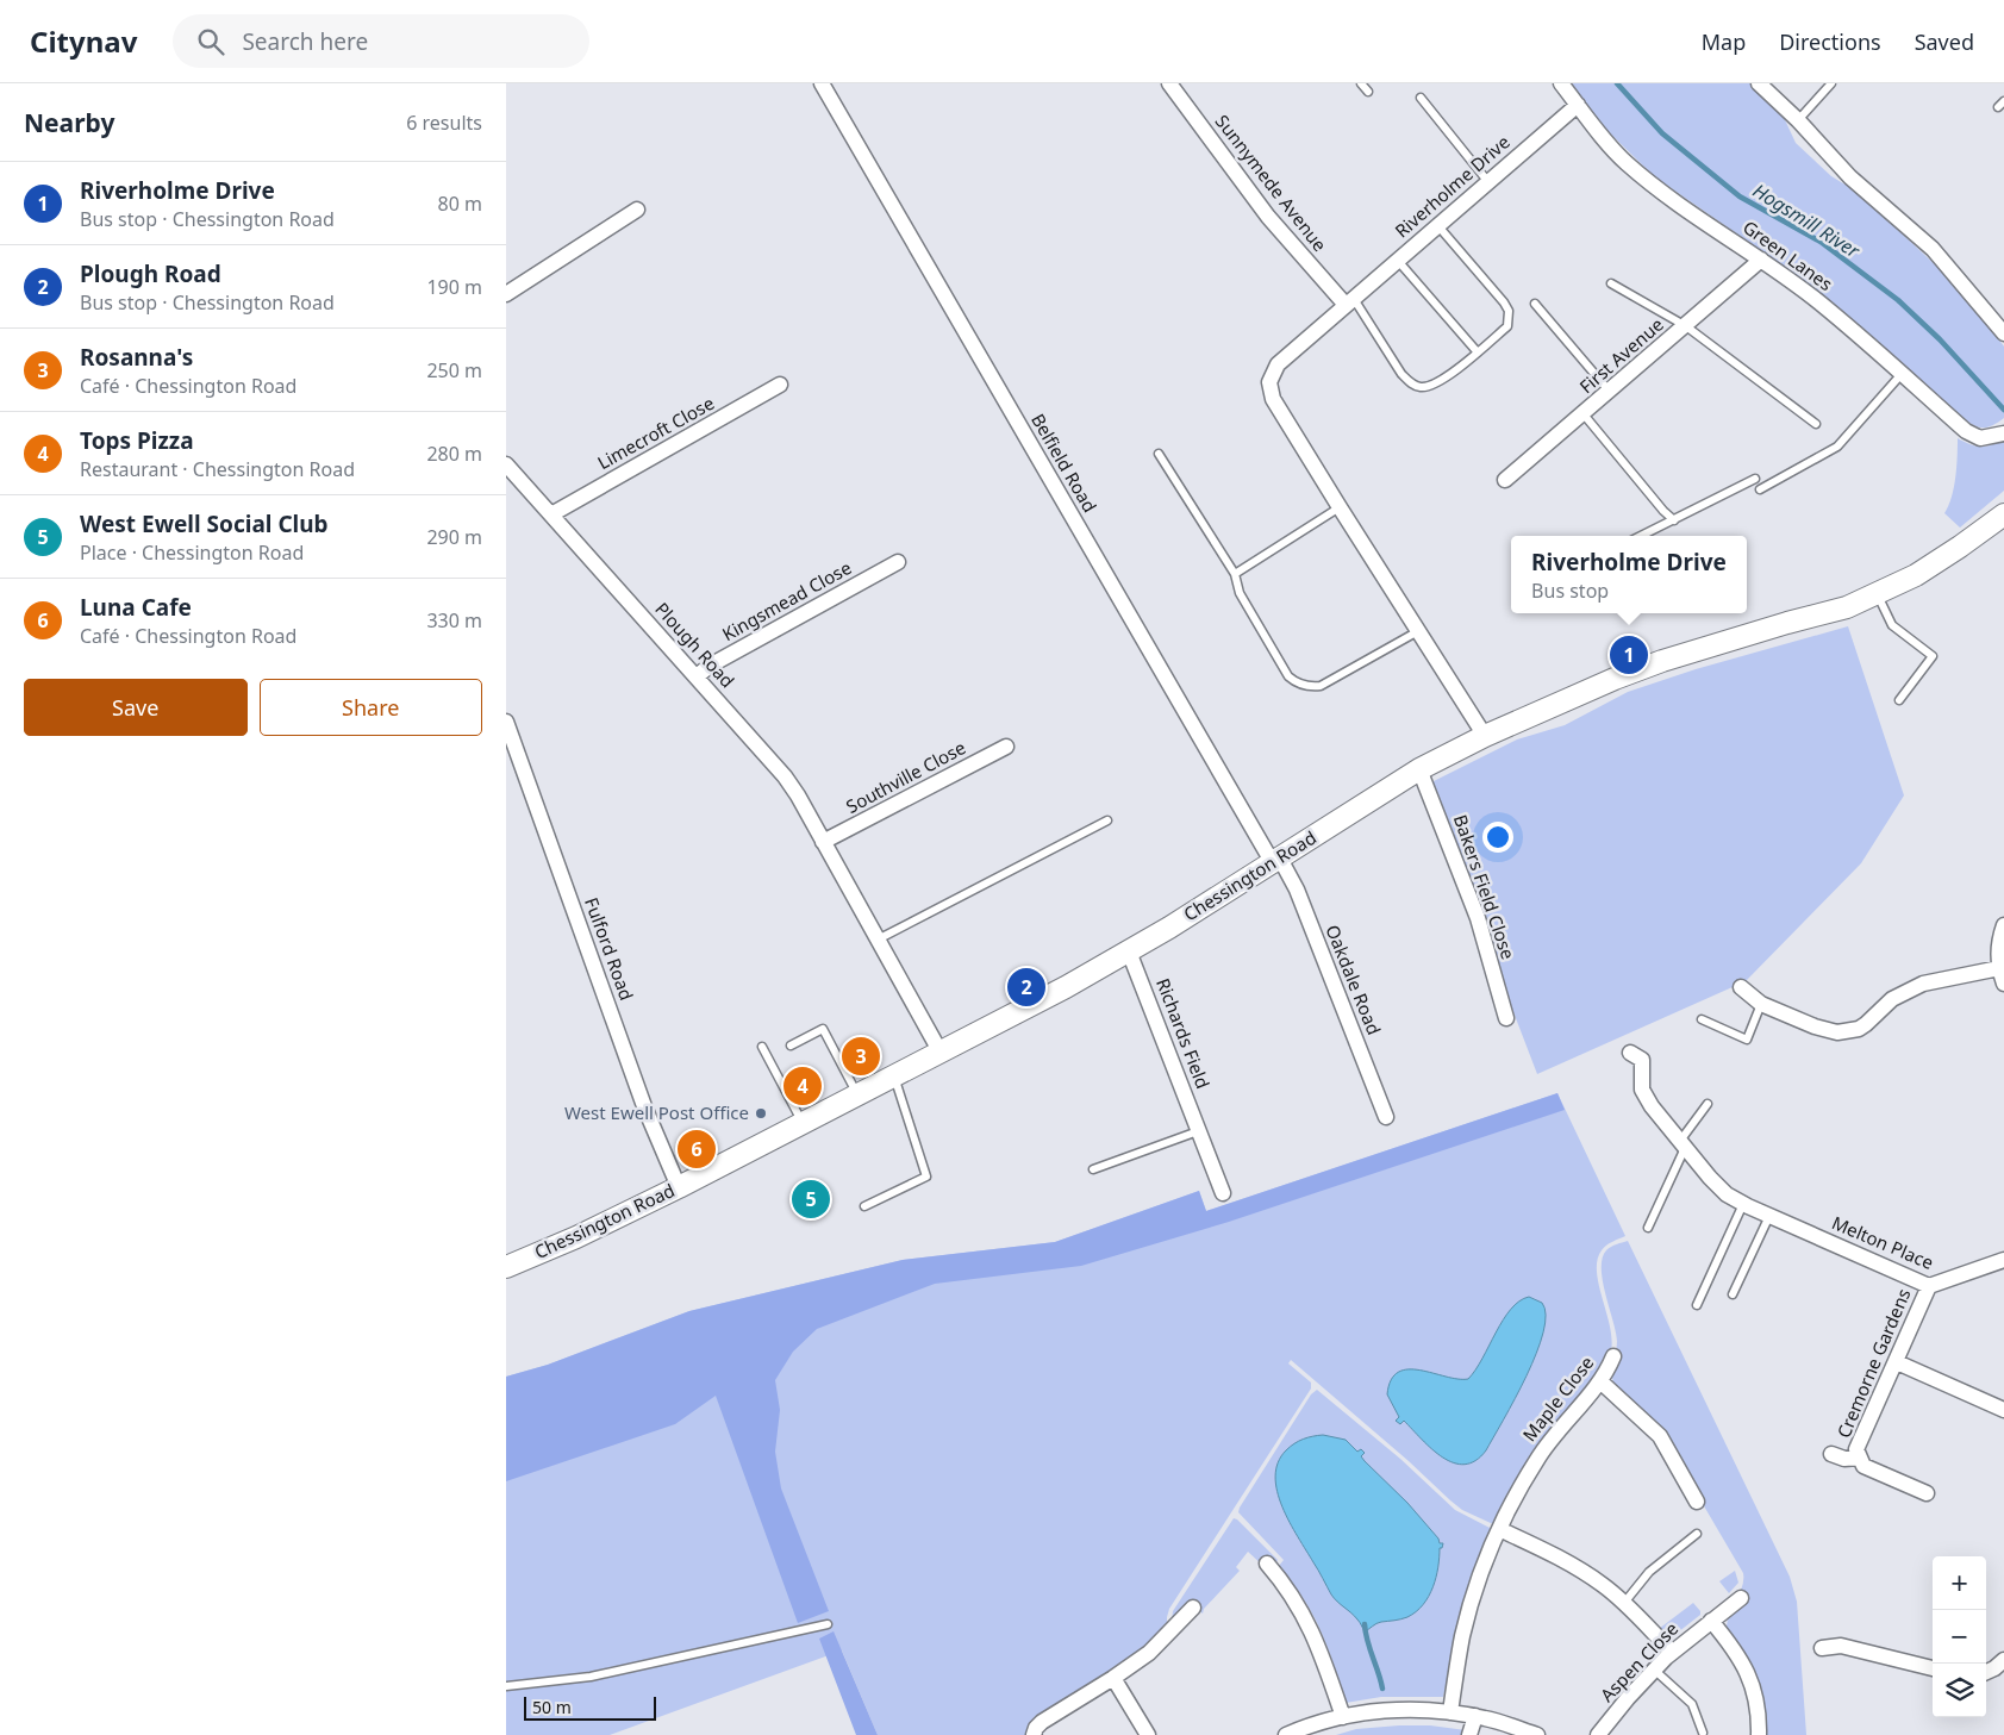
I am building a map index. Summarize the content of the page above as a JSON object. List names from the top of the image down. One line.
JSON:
{"streets":{"main road":["Chessington Road"],"street":["Sunnymede Avenue","Riverholme Drive","Green Lanes","First Avenue","Limecroft Close","Belfield Road","Kingsmead Close","Plough Road","Southville Close","Bakers Field Close","Fulford Road","Oakdale Road","Richards Field","Melton Place","Cremorne Gardens","Maple Close","Aspen Close"]},"crossings":[["Sunnymede Avenue","Riverholme Drive"],["Riverholme Drive","Green Lanes"],["Riverholme Drive","Chessington Road"],["Green Lanes","First Avenue"],["Limecroft Close","Plough Road"],["Belfield Road","Chessington Road"],["Belfield Road","Oakdale Road"],["Kingsmead Close","Plough Road"],["Plough Road","Southville Close"],["Plough Road","Chessington Road"],["Chessington Road","Bakers Field Close"],["Chessington Road","Fulford Road"],["Chessington Road","Oakdale Road"],["Chessington Road","Richards Field"],["Melton Place","Cremorne Gardens"]],"water":["Hogsmill River"],"places":["West Ewell Post Office"],"scale_bar":"50 m","page":{"header":"Citynav","search":"Search here","nav":["Map","Directions","Saved"],"heading":["Nearby","6 results"],"list":[{"mark":"1","name":"Riverholme Drive","note":"Bus stop · Chessington Road","value":"80 m"},{"mark":"2","name":"Plough Road","note":"Bus stop · Chessington Road","value":"190 m"},{"mark":"3","name":"Rosanna's","note":"Café · Chessington Road","value":"250 m"},{"mark":"4","name":"Tops Pizza","note":"Restaurant · Chessington Road","value":"280 m"},{"mark":"5","name":"West Ewell Social Club","note":"Place · Chessington Road","value":"290 m"},{"mark":"6","name":"Luna Cafe","note":"Café · Chessington Road","value":"330 m"}],"popup":["Riverholme Drive","Bus stop"],"pins":["1","2","3","4","6","5"],"buttons":["Save","Share"],"map_buttons":["+","−"],"scale":"50 m"}}
